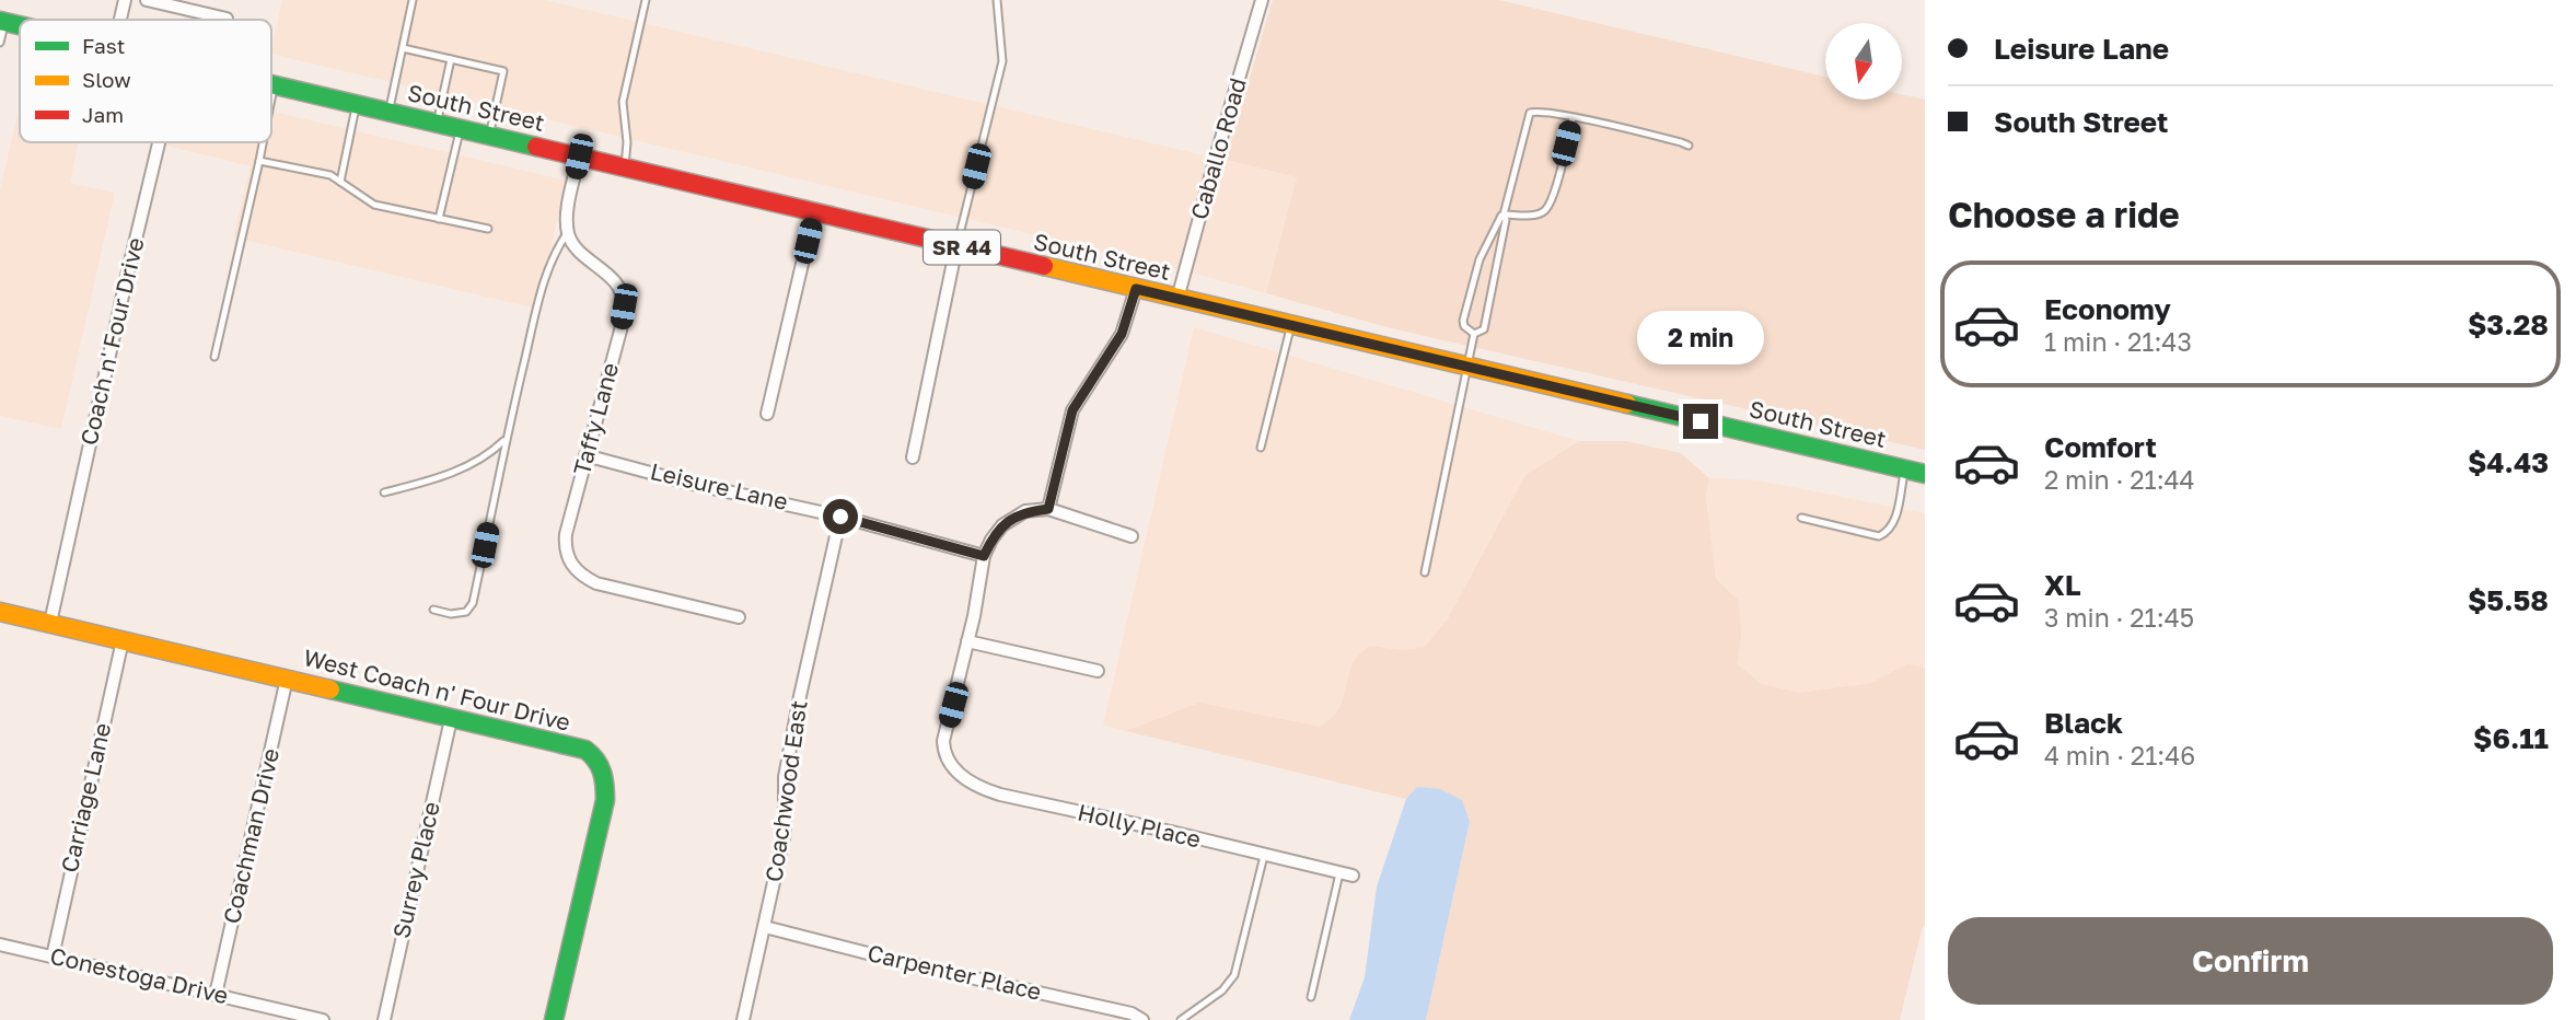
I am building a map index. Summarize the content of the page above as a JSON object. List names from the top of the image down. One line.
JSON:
{"streets":{"main road":["South Street","SR 44","West Coach n' Four Drive"],"street":["Caballo Road","Coach n' Four Drive","Taffy Lane","Leisure Lane","Coachwood East","Carriage Lane","Holly Place","Coachman Drive","Surrey Place","Carpenter Place","Conestoga Drive"]},"crossings":[["South Street","Caballo Road"],["Coach n' Four Drive","West Coach n' Four Drive"],["Taffy Lane","Leisure Lane"],["Leisure Lane","Coachwood East"],["West Coach n' Four Drive","Carriage Lane"],["West Coach n' Four Drive","Coachman Drive"],["West Coach n' Four Drive","Surrey Place"],["Coachwood East","Carpenter Place"],["Carriage Lane","Conestoga Drive"],["Coachman Drive","Conestoga Drive"]],"legend":["Fast","Slow","Jam"],"north":"bottom","page":{"banner":["Leisure Lane","South Street"],"heading":"Choose a ride","list":[{"name":"Economy","note":"1 min · 21:43","value":"$3.28"},{"name":"Comfort","note":"2 min · 21:44","value":"$4.43"},{"name":"XL","note":"3 min · 21:45","value":"$5.58"},{"name":"Black","note":"4 min · 21:46","value":"$6.11"}],"bubble":"2 min","buttons":"Confirm"}}
